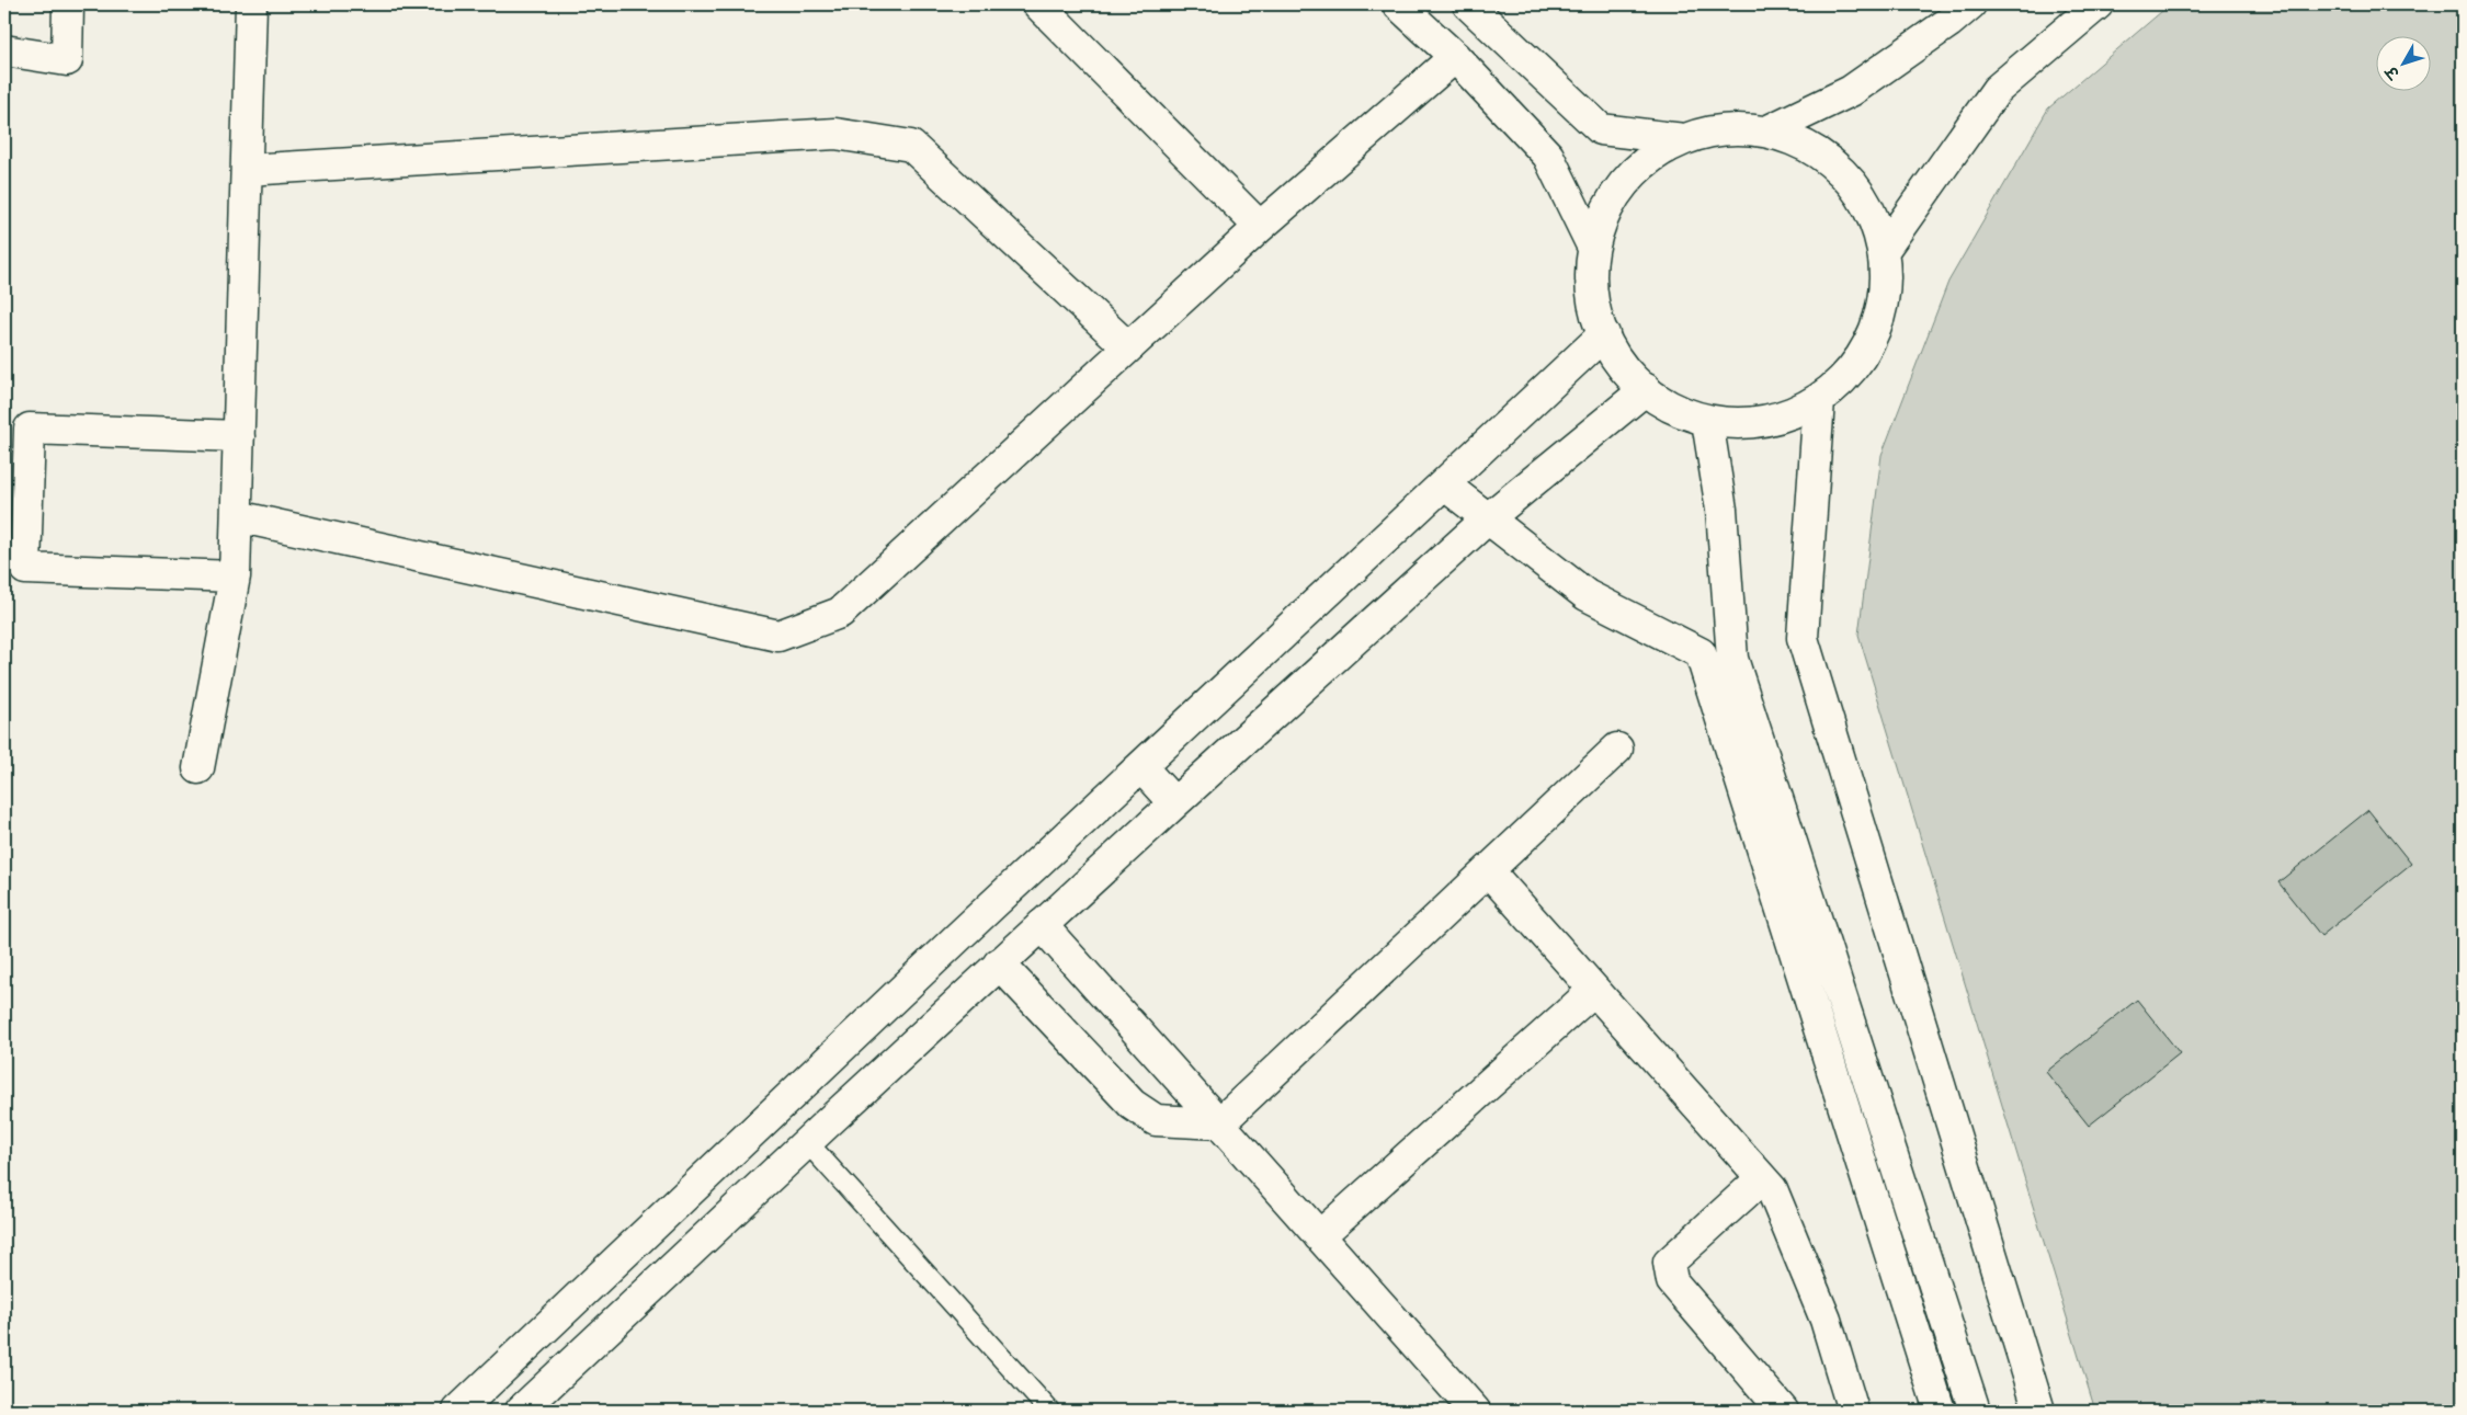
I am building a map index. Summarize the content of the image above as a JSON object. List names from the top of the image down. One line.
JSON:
{"north":"bottom left"}
